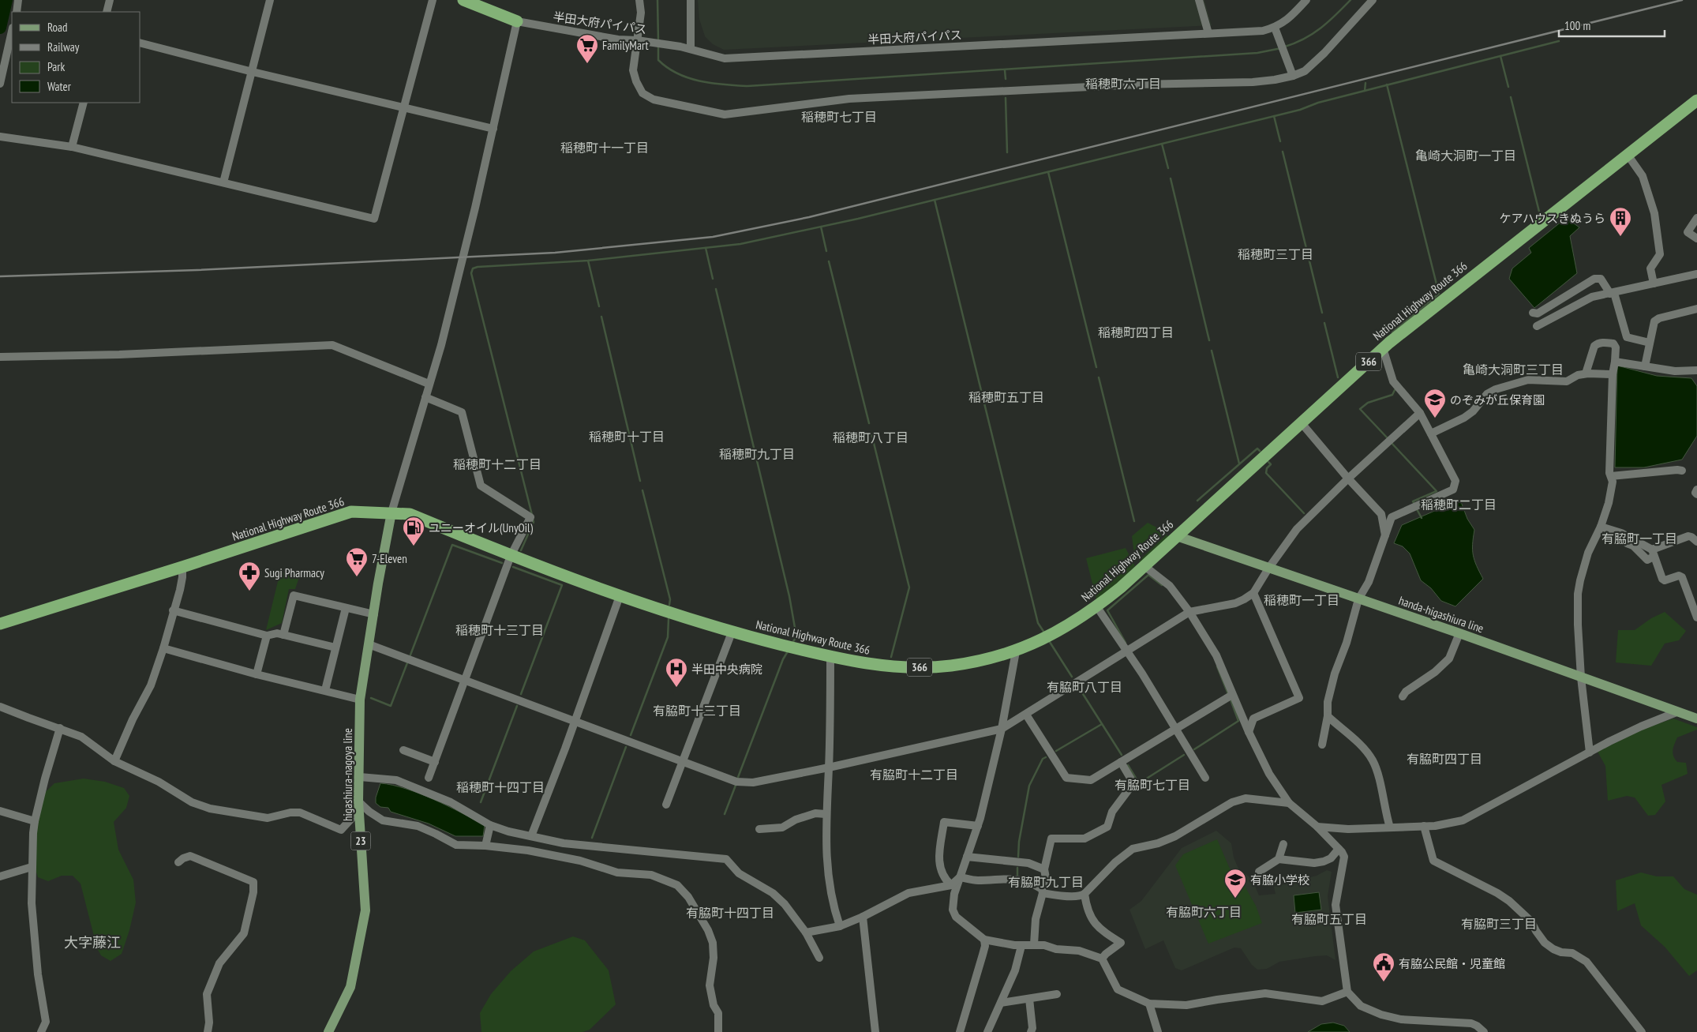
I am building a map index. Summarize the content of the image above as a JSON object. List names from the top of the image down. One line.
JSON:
{"streets":{"highway":["National Highway Route 366","366"],"main road":["handa-higashiura line","higashiura-nagoya line","23"],"street":["半田大府パイパス"]},"crossings":[["National Highway Route 366","handa-higashiura line"],["National Highway Route 366","higashiura-nagoya line"]],"districts":["稲穂町六丁目","稲穂町七丁目","稲穂町十一丁目","亀崎大洞町一丁目","稲穂町三丁目","稲穂町四丁目","亀崎大洞町三丁目","稲穂町五丁目","稲穂町十丁目","稲穂町八丁目","稲穂町九丁目","稲穂町十二丁目","稲穂町二丁目","有脇町一丁目","稲穂町一丁目","稲穂町十三丁目","有脇町八丁目","有脇町十三丁目","有脇町四丁目","有脇町十二丁目","有脇町七丁目","稲穂町十四丁目","有脇町九丁目","有脇町六丁目","有脇町十四丁目","有脇町五丁目","有脇町三丁目","大字藤江"],"places":{"supermarket":["FamilyMart","7-Eleven"],"building":["ケアハウスきぬうら"],"school or university":["のぞみが丘保育園","有脇小学校"],"fuel station":["ユニーオイル(UnyOil)"],"pharmacy":["Sugi Pharmacy"],"hospital":["半田中央病院"],"public building":["有脇公民館・児童館"]},"legend":["Road","Railway","Park","Water"],"scale_bar":"100 m"}
